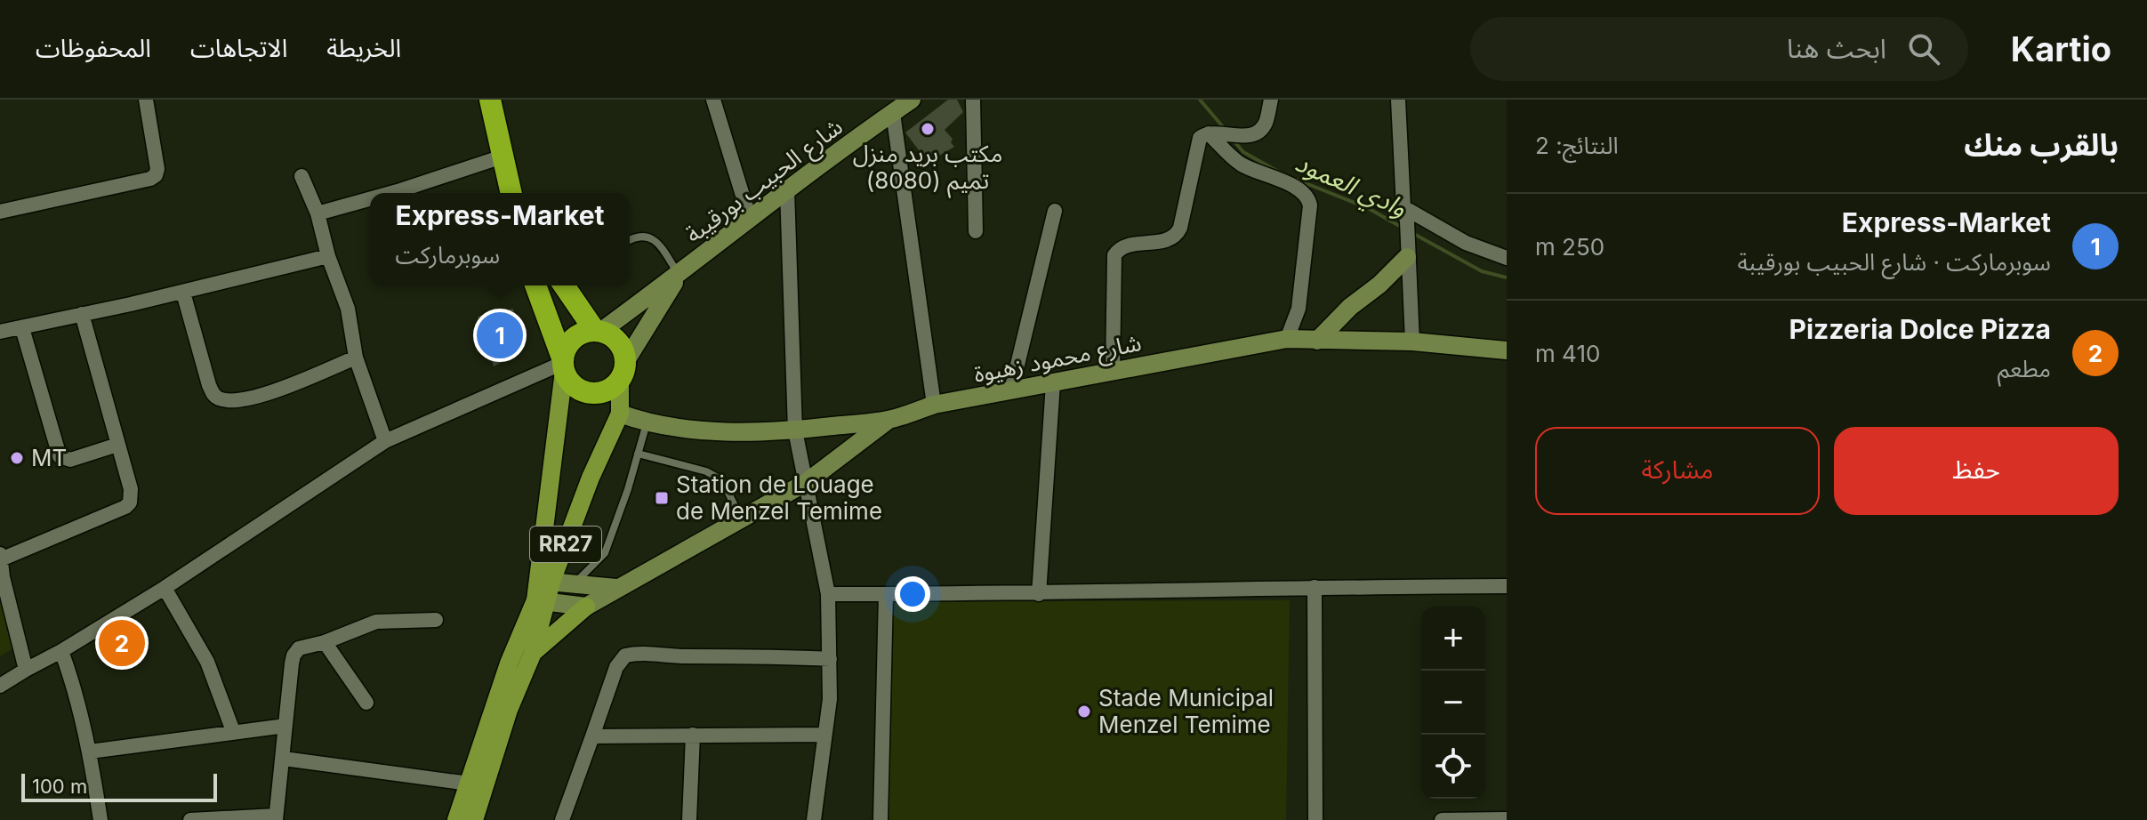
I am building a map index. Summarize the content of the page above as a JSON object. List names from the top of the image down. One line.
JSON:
{"streets":{"highway":["RR27"],"main road":["شارع الحبيب بورقيبة","شارع محمود زهيوة"]},"crossings":[["شارع الحبيب بورقيبة","RR27"],["شارع محمود زهيوة","RR27"]],"water":["وادي العمود"],"places":{"other":["مكتب بريد منزل تميم (8080)","MT","Stade Municipal Menzel Temime"],"transit":["Station de Louage de Menzel Temime"]},"scale_bar":"100 m","page":{"header":"Kartio","search":"ابحث هنا","nav":["الخريطة","الاتجاهات","المحفوظات"],"heading":["بالقرب منك","النتائج: 2"],"list":[{"mark":"1","name":"Express-Market","note":"سوبرماركت · شارع الحبيب بورقيبة","value":"250 m"},{"mark":"2","name":"Pizzeria Dolce Pizza","note":"مطعم","value":"410 m"}],"popup":["Express-Market","سوبرماركت"],"pins":["1","2"],"buttons":["حفظ","مشاركة"],"map_buttons":["+","−"],"scale":"100 m"}}
